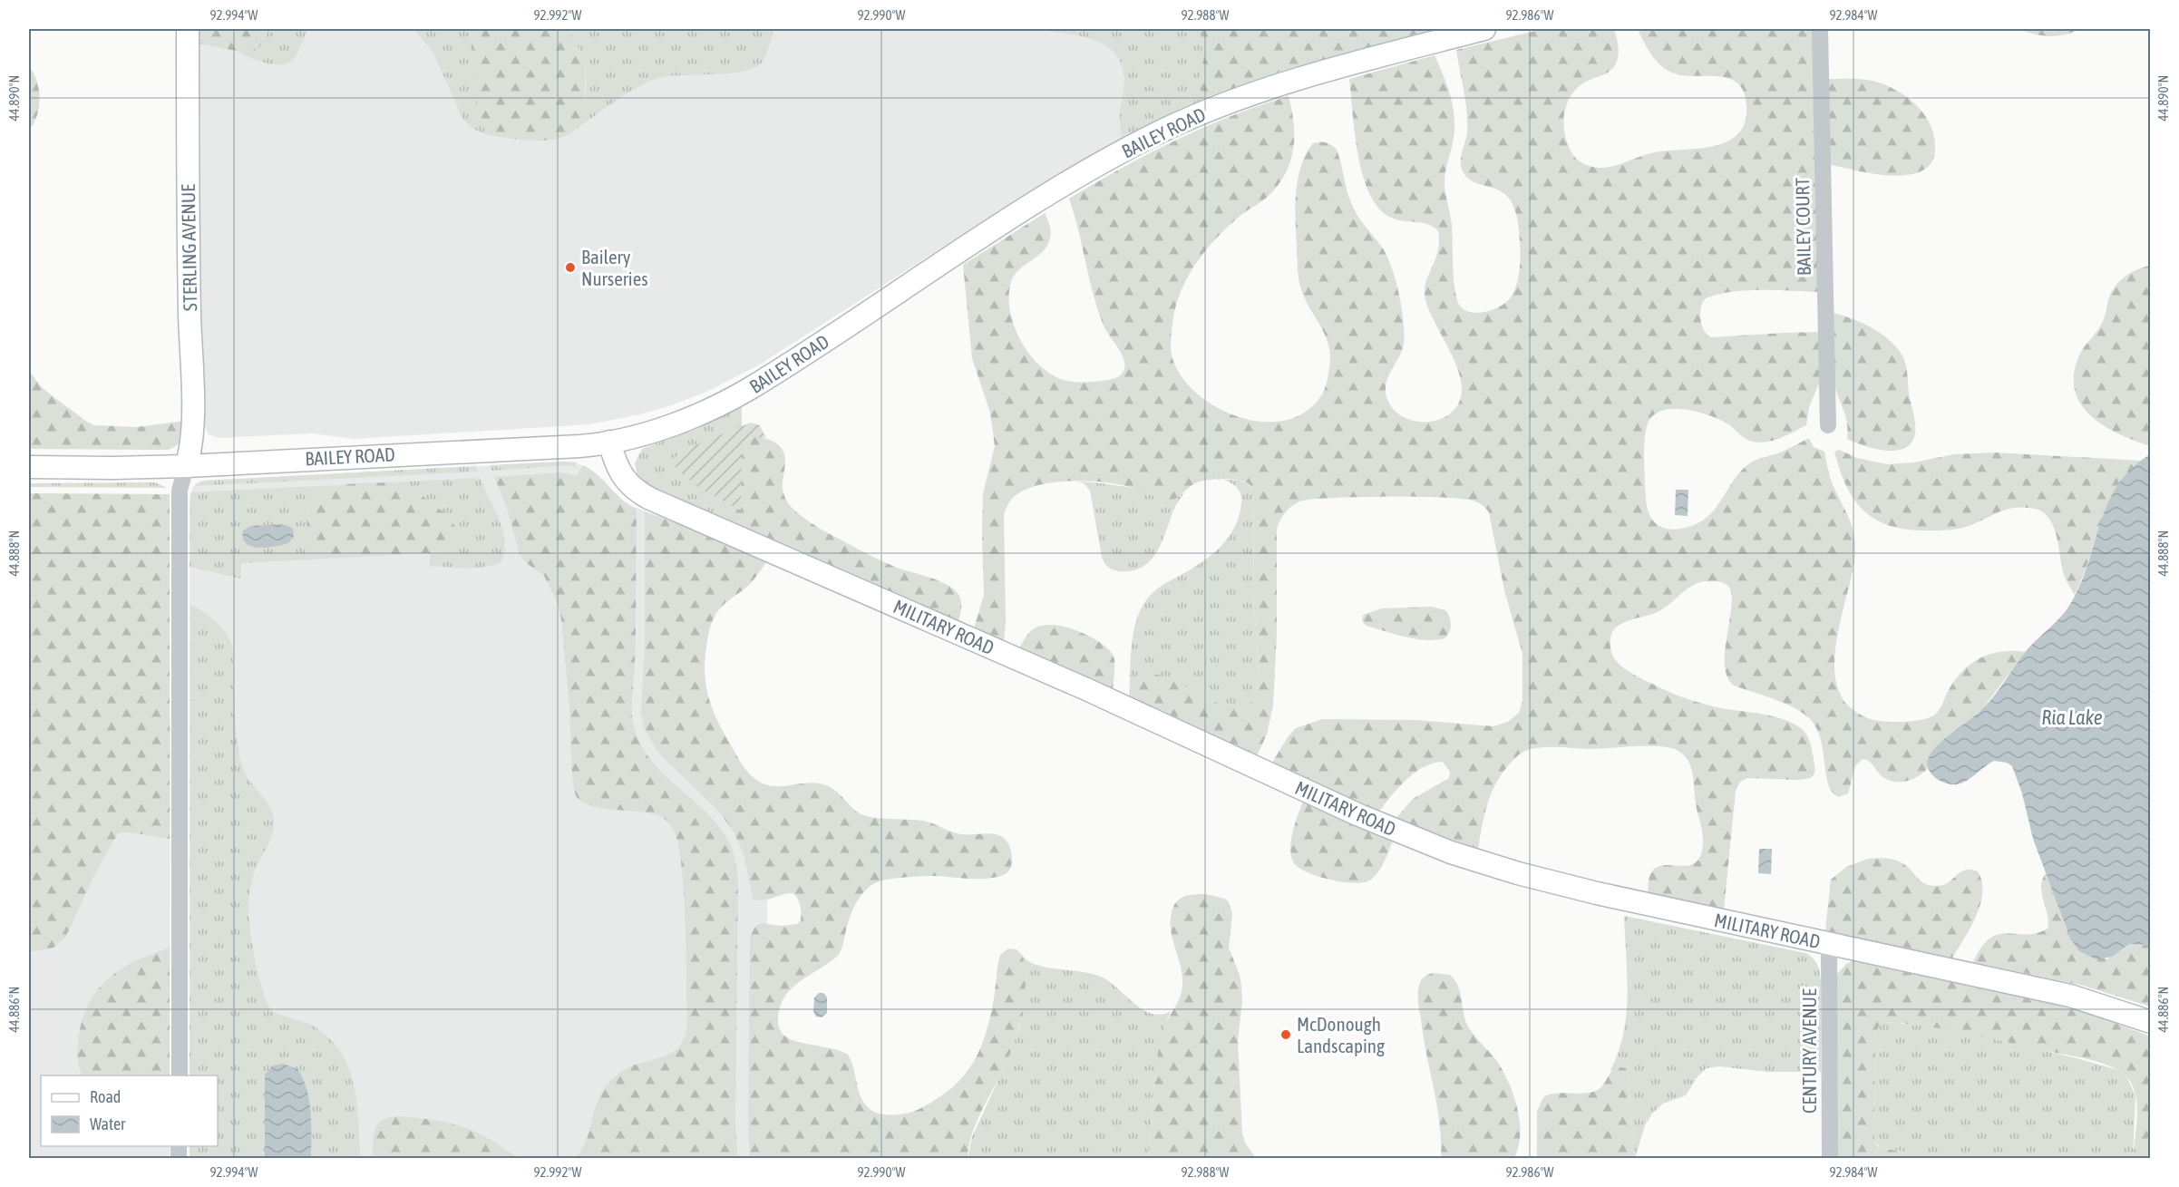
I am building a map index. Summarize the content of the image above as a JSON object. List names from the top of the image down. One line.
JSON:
{"streets":{"street":["BAILEY ROAD","BAILEY COURT","STERLING AVENUE","MILITARY ROAD","CENTURY AVENUE"]},"crossings":[["BAILEY ROAD","STERLING AVENUE"],["BAILEY ROAD","MILITARY ROAD"],["MILITARY ROAD","CENTURY AVENUE"]],"water":["Ria Lake"],"places":["Bailery Nurseries","McDonough Landscaping"],"legend":["Road","Water"],"coordinates":["92.994°W","92.992°W","92.990°W","92.988°W","92.986°W","92.984°W","44.890°N","44.888°N","44.886°N"]}
